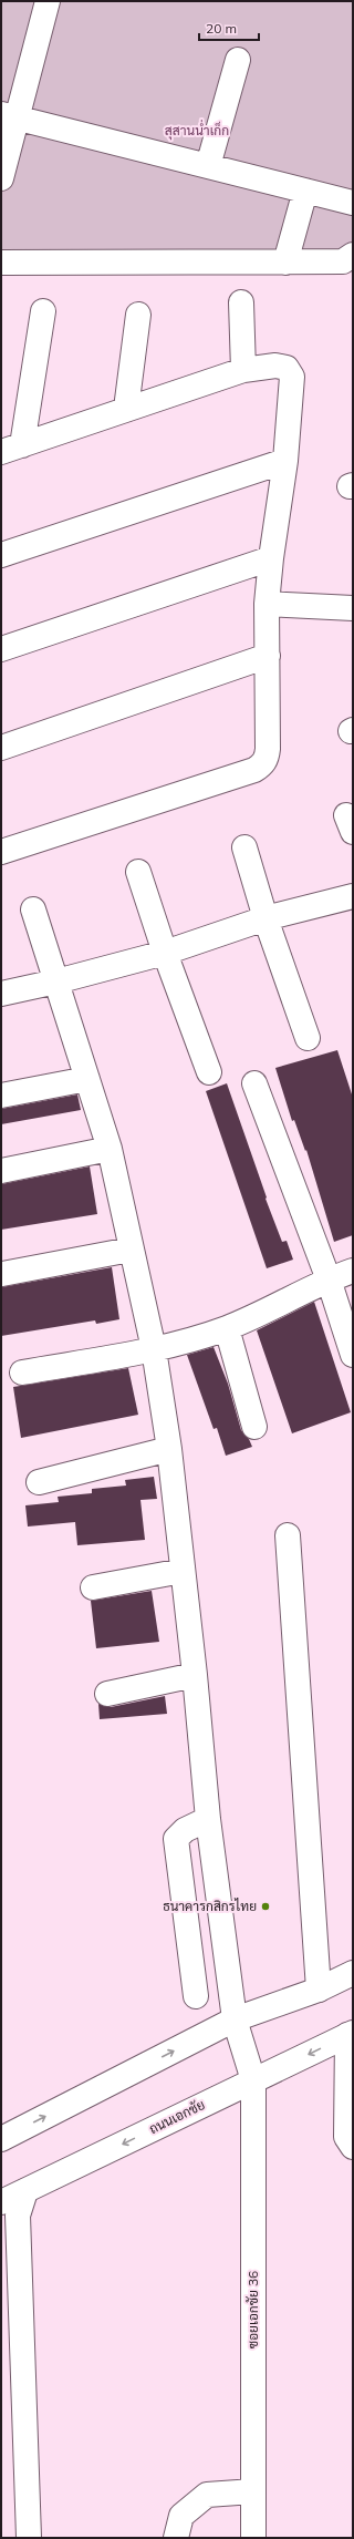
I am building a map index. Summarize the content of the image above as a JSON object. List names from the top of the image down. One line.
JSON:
{"streets":{"street":["ถนนเอกชัย","ซอยเอกชัย 36"]},"crossings":[["ถนนเอกชัย","ซอยเอกชัย 36"]],"parks":["สุสานน่ำเก็ก"],"places":["ธนาคารกสิกรไทย"],"scale_bar":"20 m"}
